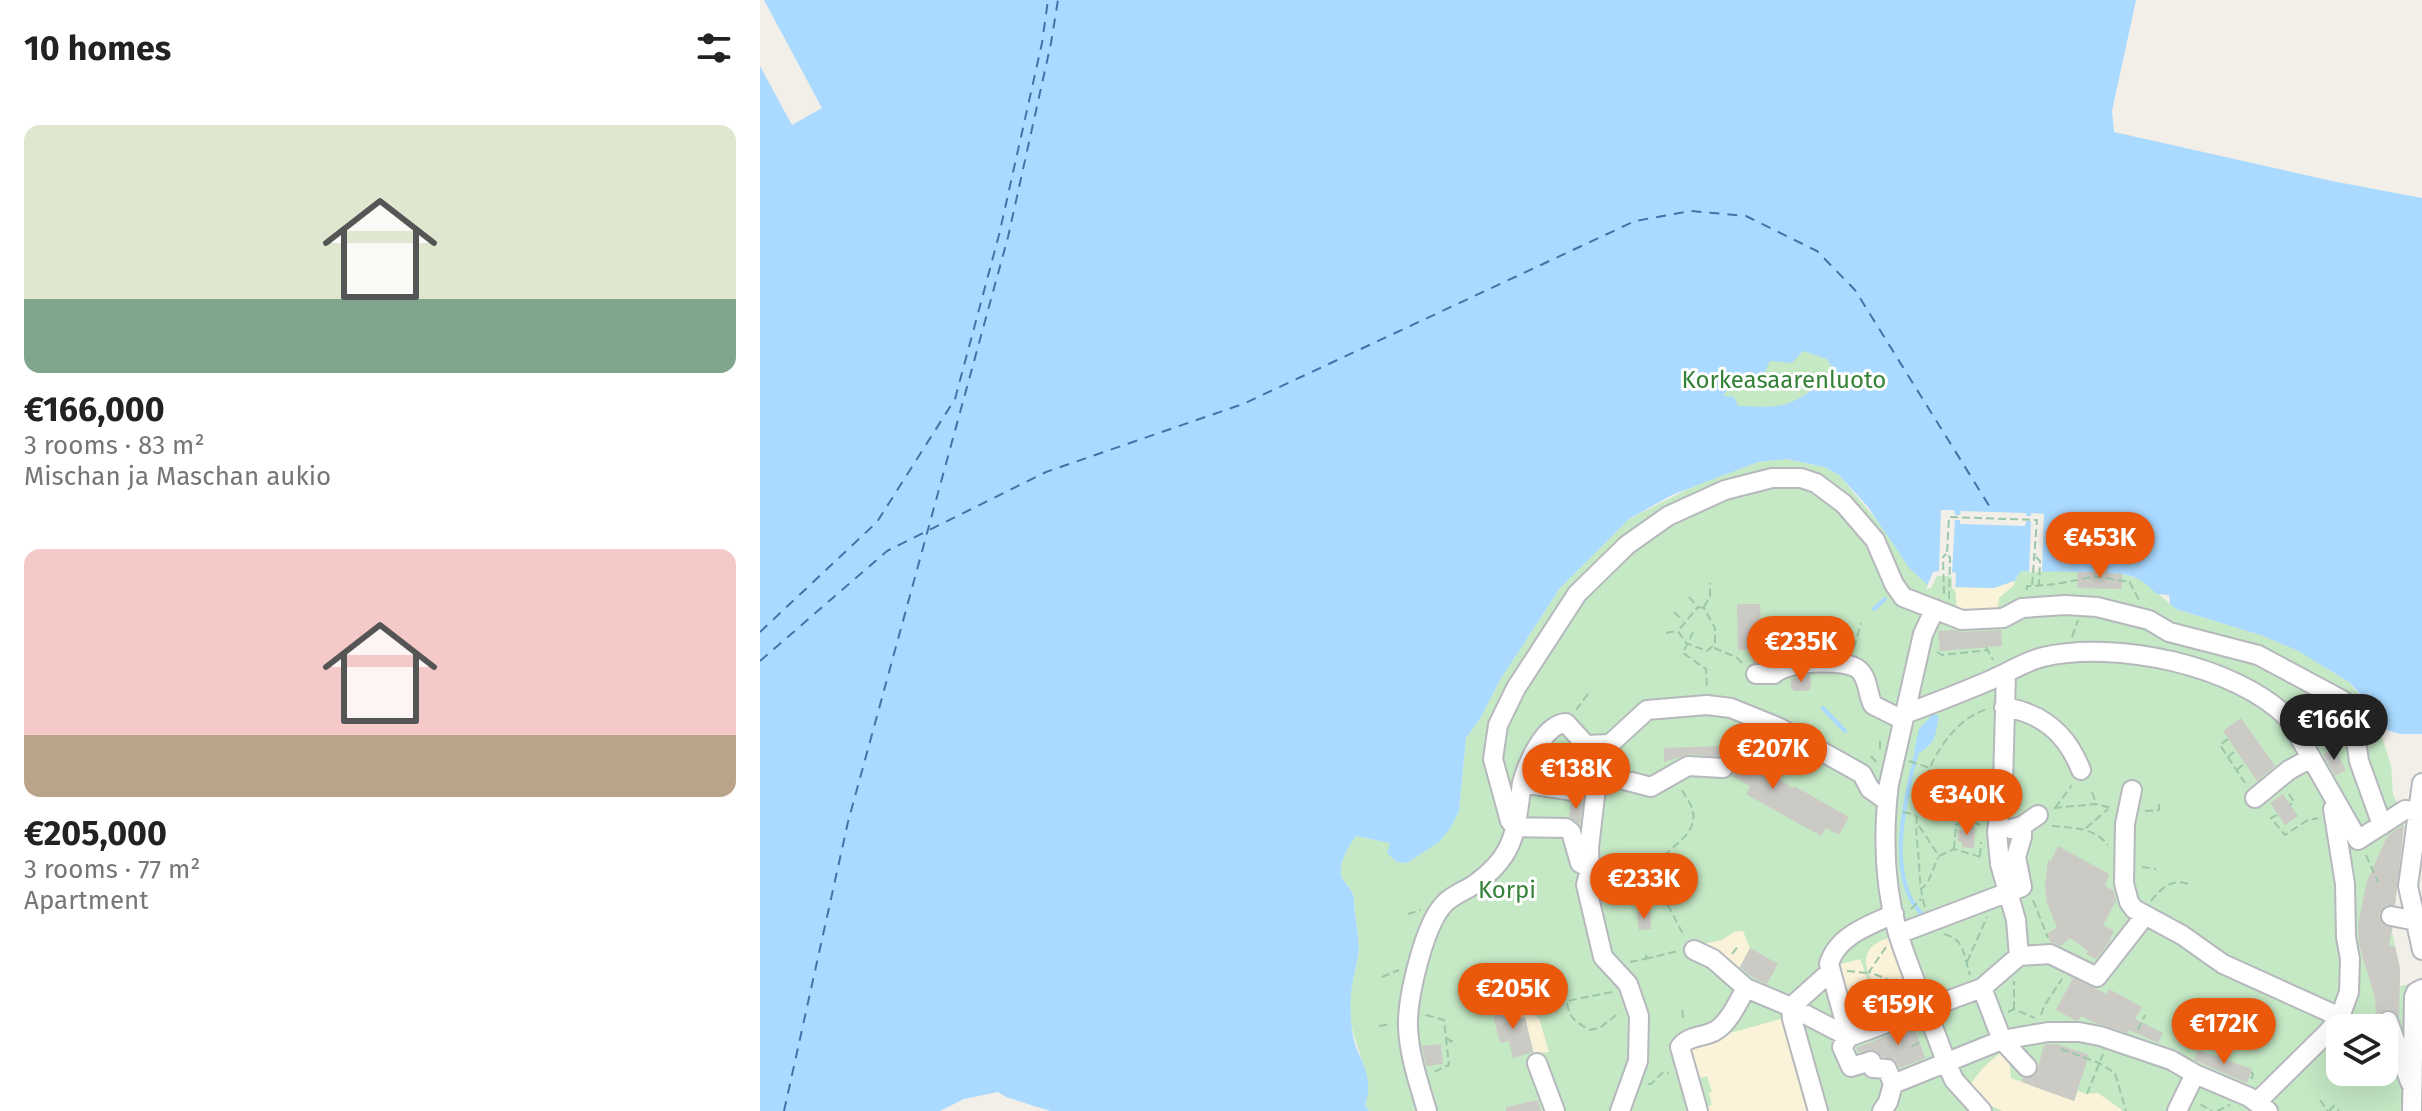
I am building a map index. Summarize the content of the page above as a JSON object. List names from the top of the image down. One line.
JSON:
{"parks":["Korkeasaarenluoto","Korpi"],"page":{"heading":"10 homes","list":[{"name":"€166,000","note":"3 rooms · 83 m² · Mischan ja Maschan aukio"},{"name":"€205,000","note":"3 rooms · 77 m² · Apartment"}],"price":["€453K","€235K","€166K","€207K","€138K","€340K","€233K","€205K","€159K","€172K"]}}
